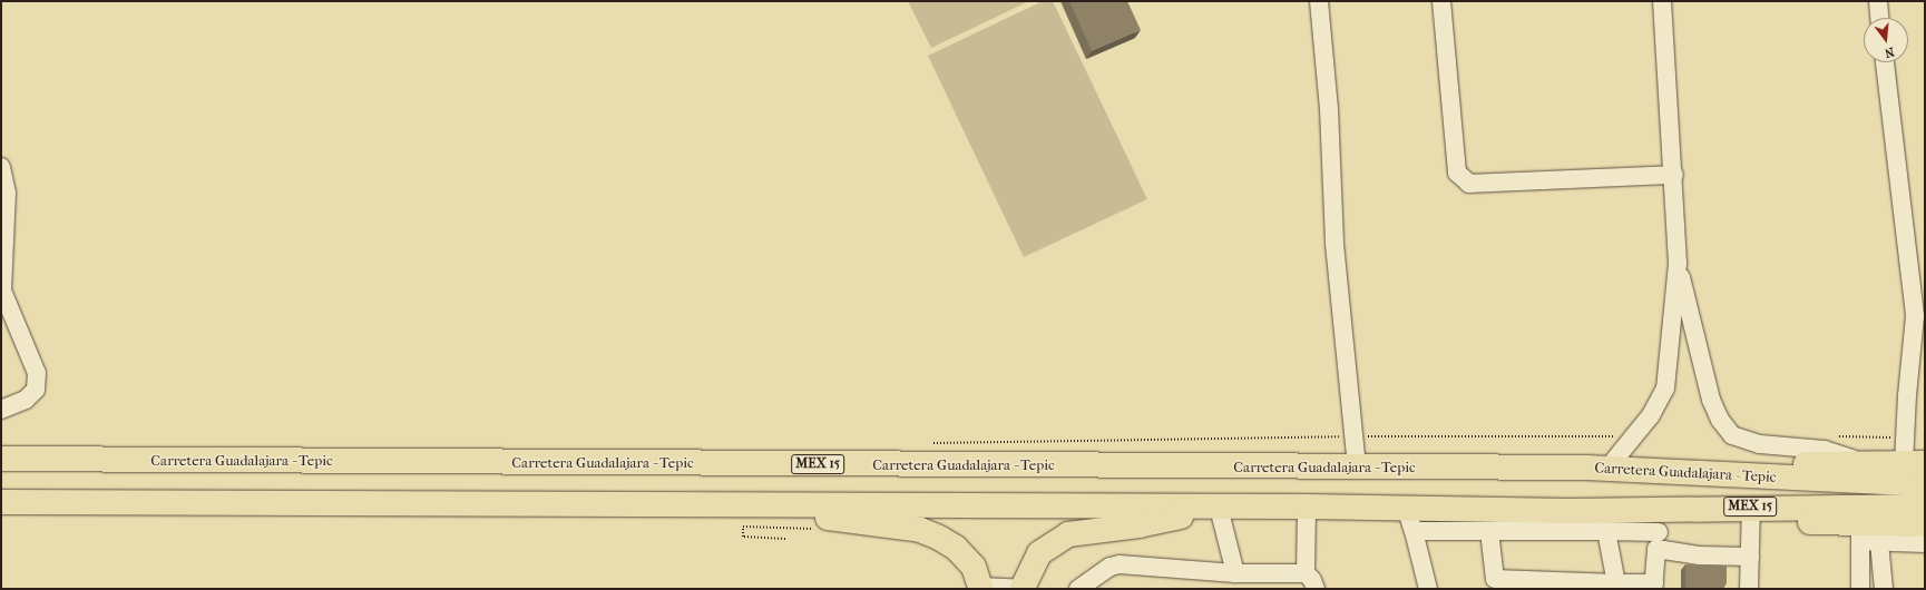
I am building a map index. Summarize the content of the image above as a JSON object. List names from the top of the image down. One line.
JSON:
{"streets":{"highway":["Carretera Guadalajara - Tepic","MEX 15"]},"north":"bottom"}
